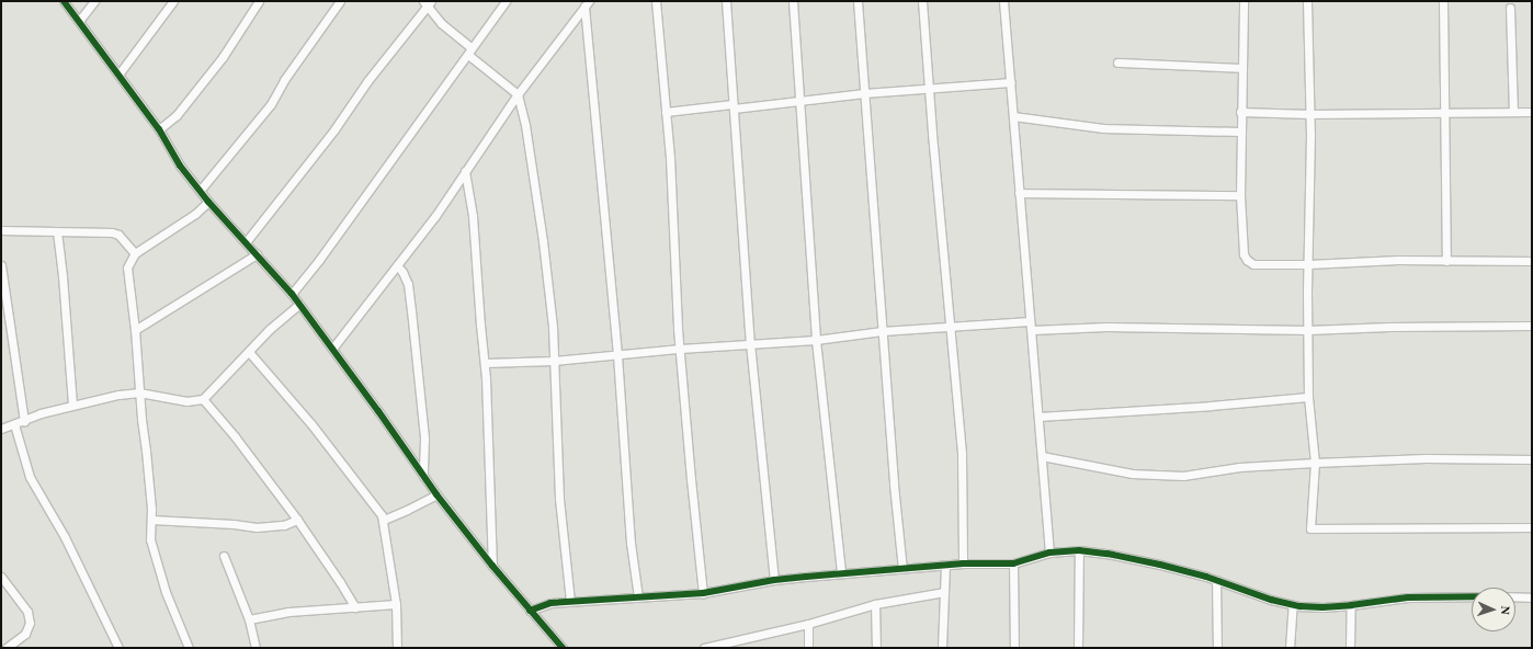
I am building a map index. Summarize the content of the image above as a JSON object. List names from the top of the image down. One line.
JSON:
{"north":"right"}
